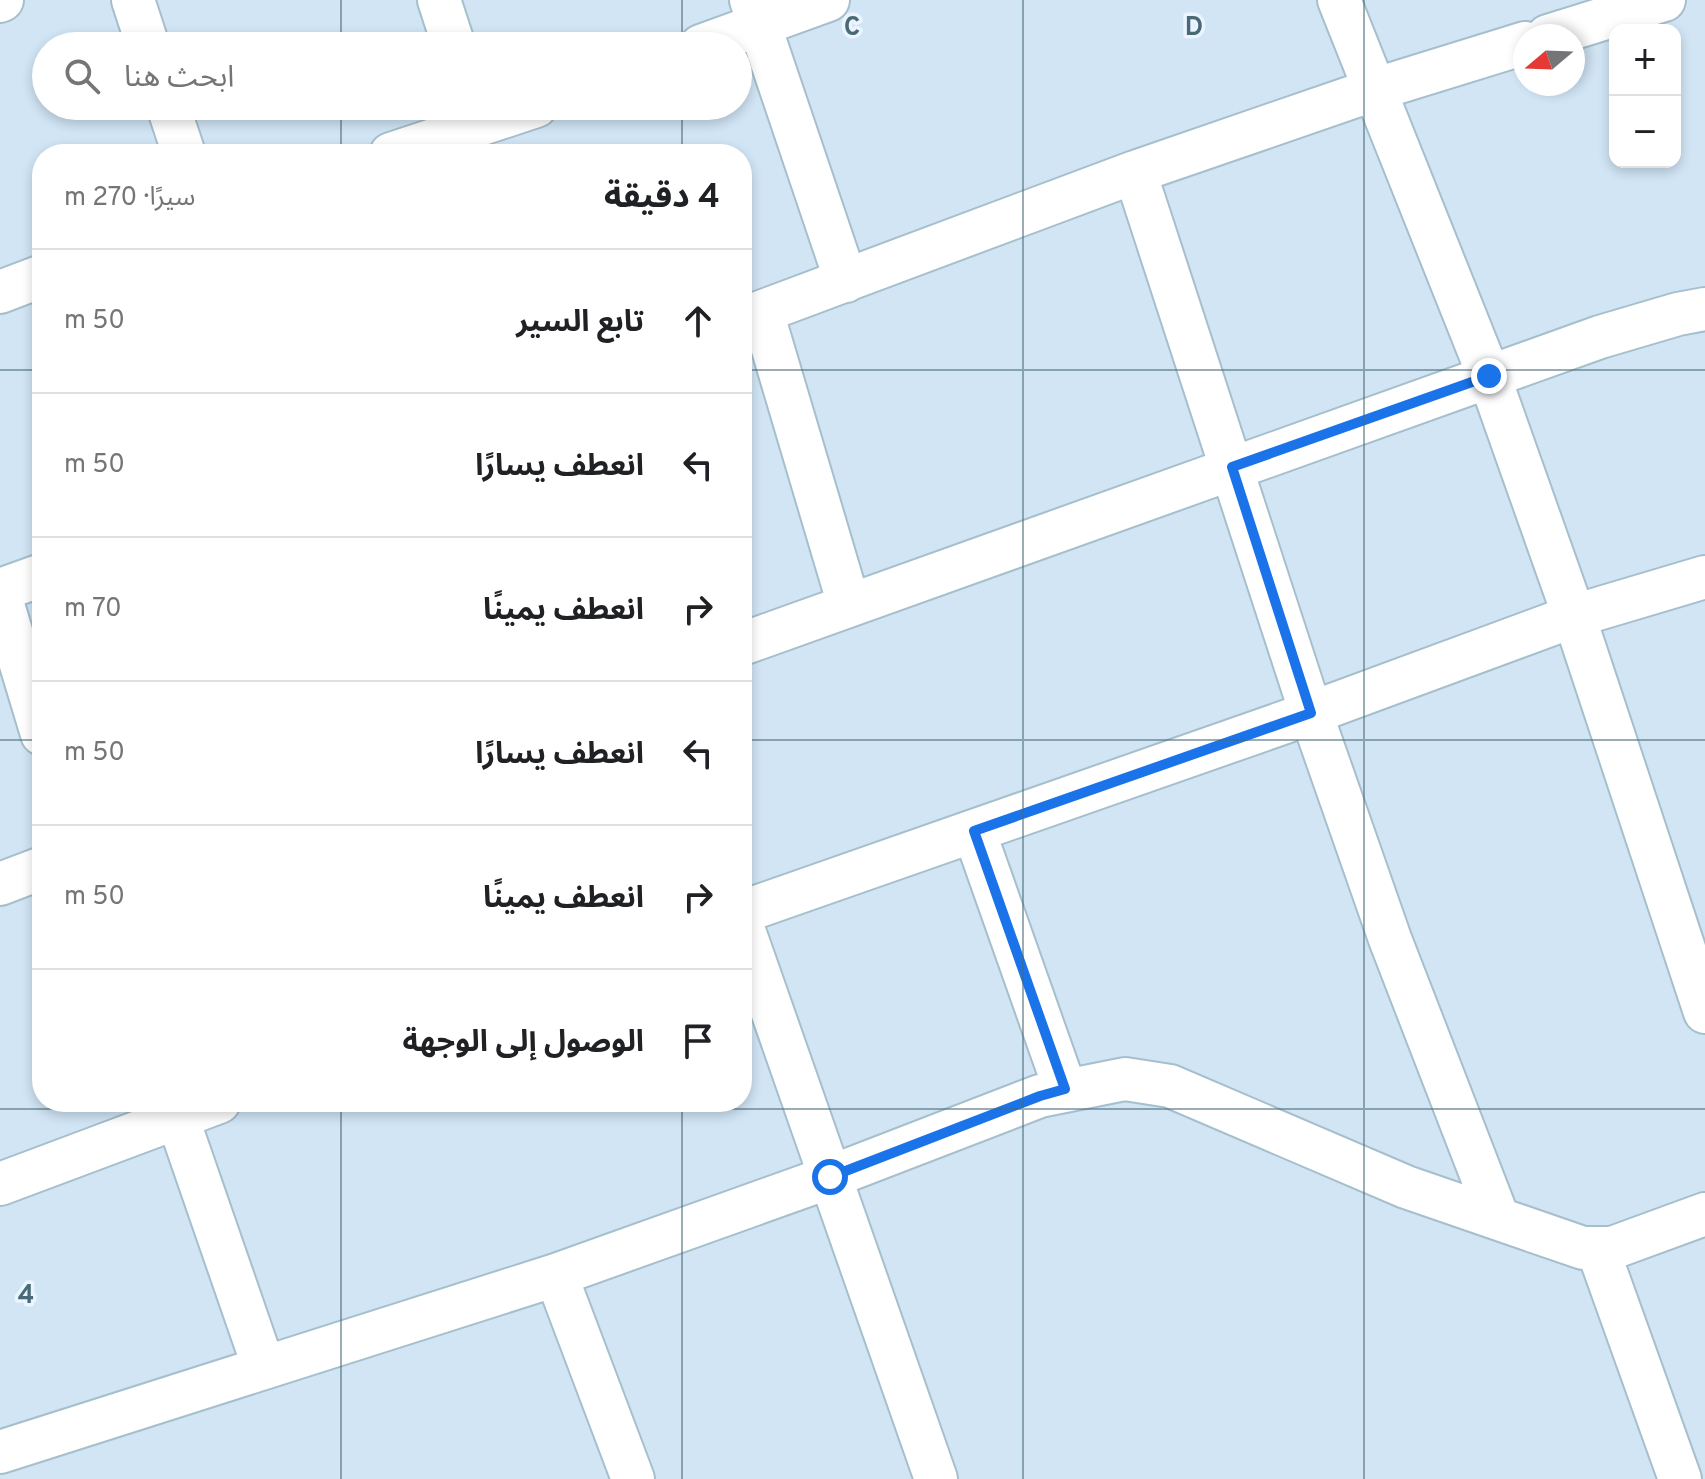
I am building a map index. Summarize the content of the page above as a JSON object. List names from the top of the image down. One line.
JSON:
{"north":"left","page":{"map_buttons":["+","−"],"search":"ابحث هنا","heading":["4 دقيقة","سيرًا · 270 m"],"list":[["تابع السير","50 m"],["انعطف يسارًا","50 m"],["انعطف يمينًا","70 m"],["انعطف يسارًا","50 m"],["انعطف يمينًا","50 m"],"الوصول إلى الوجهة"]},"grid":{"columns":["C","D"],"rows":["4"]}}
